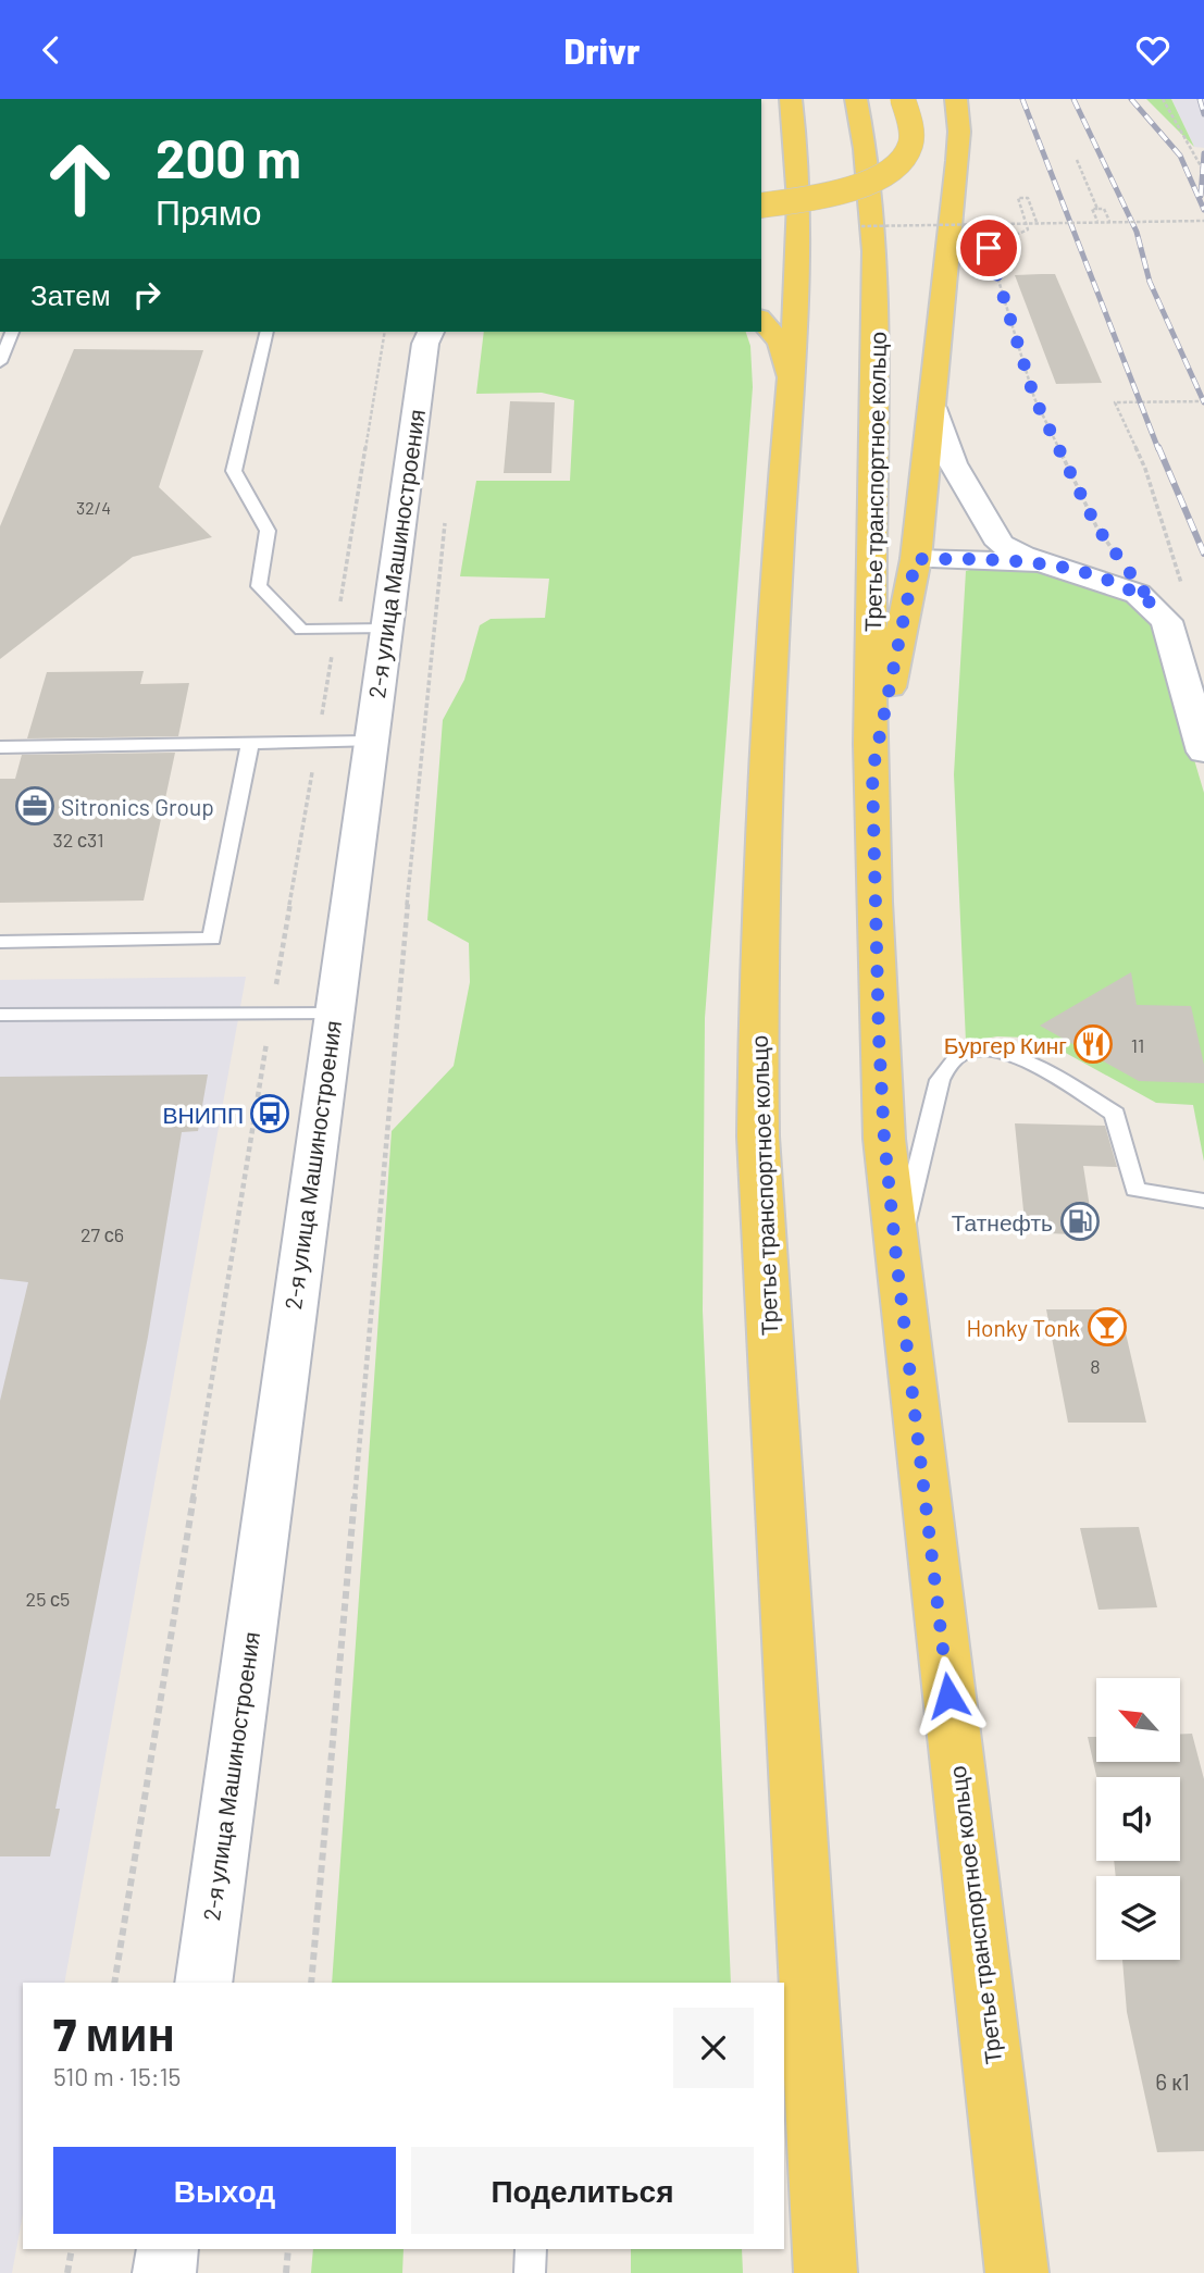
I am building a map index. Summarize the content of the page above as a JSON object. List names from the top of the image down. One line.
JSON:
{"streets":{"main road":["Третье транспортное кольцо","2-я улица Машиностроения"]},"places":{"office":["Sitronics Group"],"restaurant":["Бургер Кинг"],"bus stop":["ВНИПП"],"fuel station":["Татнефть"],"bar":["Honky Tonk"]},"house_numbers":["32/4","32 с31","11","27 с6","8","25 с5","6 к1"],"north":"top left","page":{"header":"Drivr","turn":["200 m","Прямо"],"then":"Затем","heading":["7 мин","510 m · 15:15"],"buttons":["Выход","Поделиться"]}}
